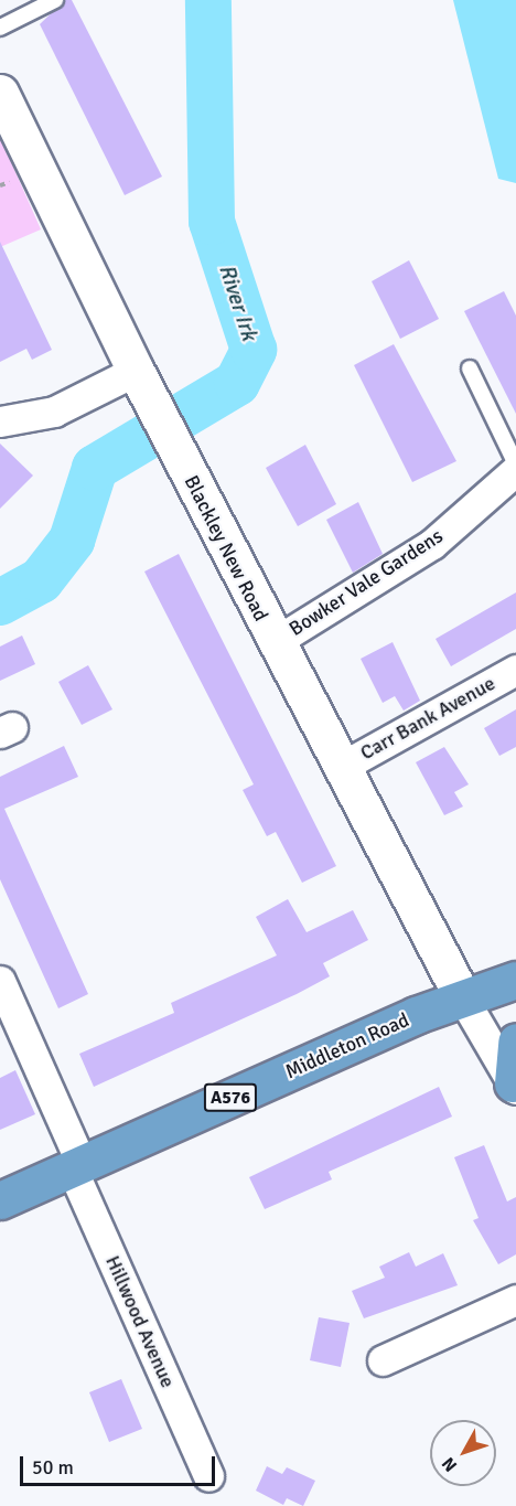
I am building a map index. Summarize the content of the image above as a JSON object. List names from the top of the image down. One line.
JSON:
{"streets":{"highway":["Middleton Road","A576"],"street":["Blackley New Road","Bowker Vale Gardens","Carr Bank Avenue","Hillwood Avenue"]},"crossings":[["Blackley New Road","Bowker Vale Gardens"],["Blackley New Road","Carr Bank Avenue"],["Blackley New Road","Middleton Road"],["Middleton Road","Hillwood Avenue"]],"water":["River Irk"],"scale_bar":"50 m","north":"bottom left"}
